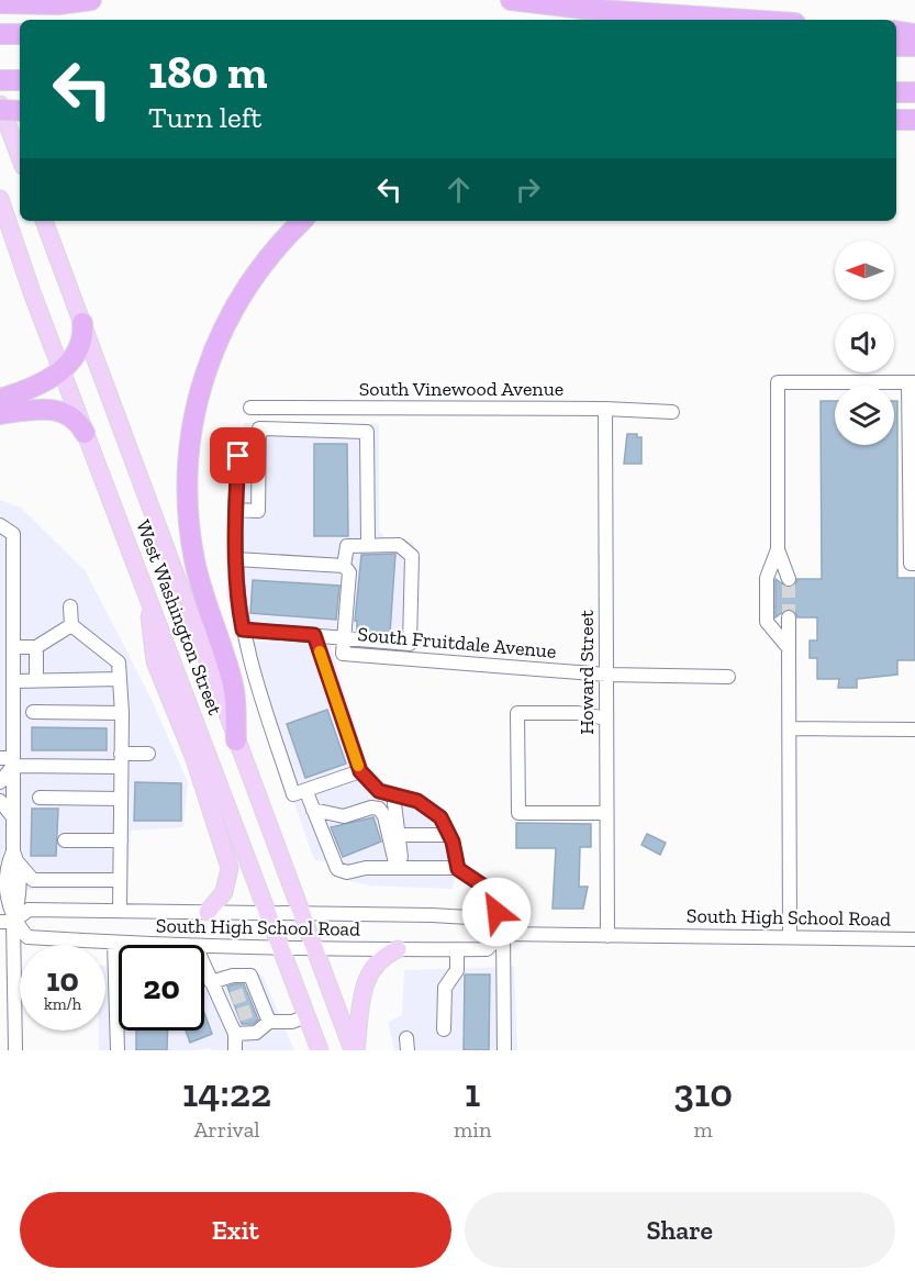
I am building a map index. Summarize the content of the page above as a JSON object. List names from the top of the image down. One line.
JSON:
{"streets":{"main road":["West Washington Street"],"street":["South Vinewood Avenue","South Fruitdale Avenue","Howard Street","South High School Road"]},"crossings":[["South Vinewood Avenue","Howard Street"],["West Washington Street","South High School Road"],["South Fruitdale Avenue","Howard Street"],["Howard Street","South High School Road"]],"north":"left","page":{"turn":["180 m","Turn left"],"speed":"10 km/h","limit":"20","eta":["14:22","Arrival","1","min","310","m"],"buttons":["Exit","Share"]}}
